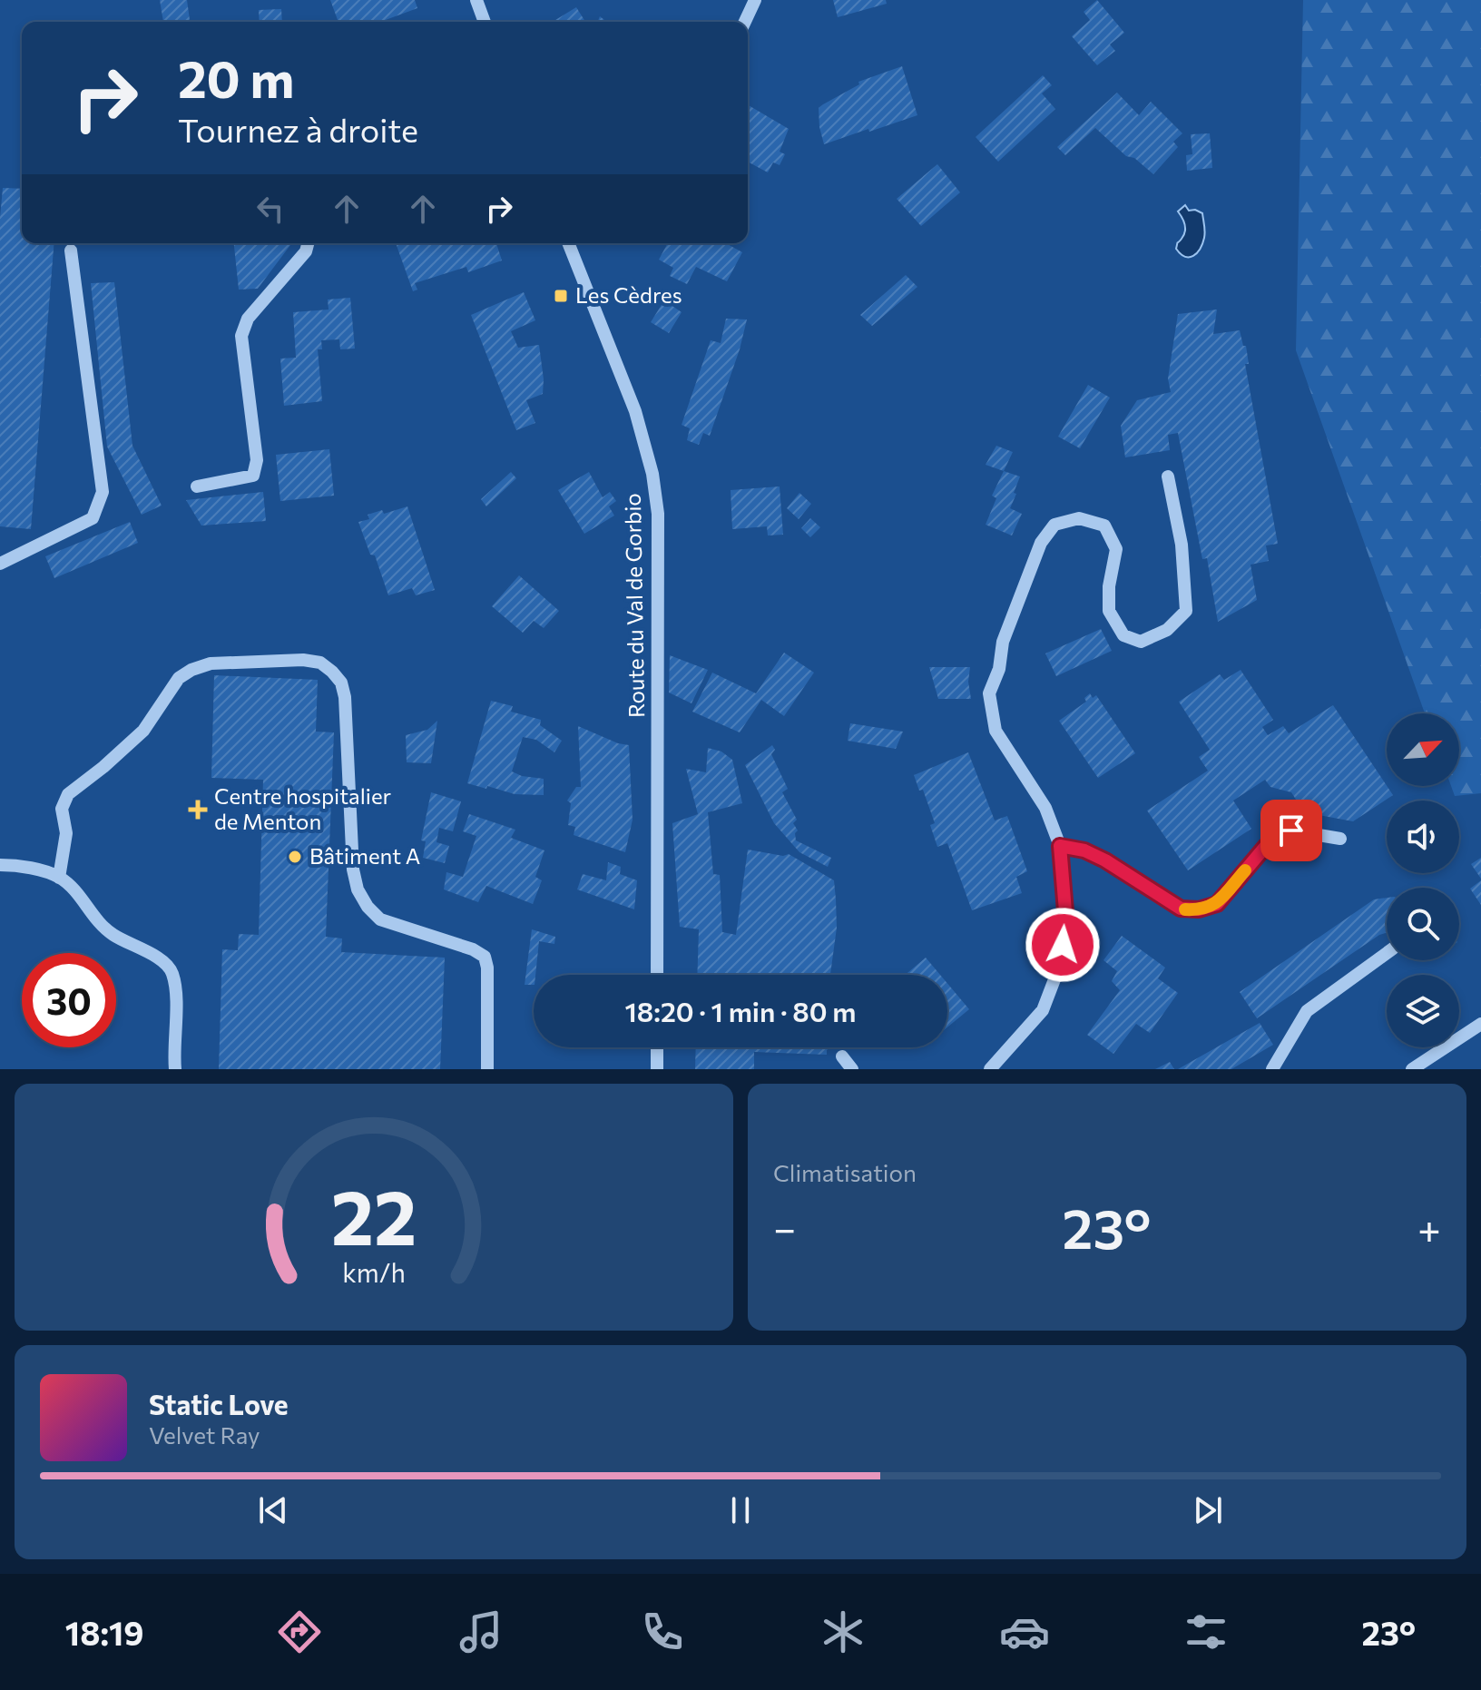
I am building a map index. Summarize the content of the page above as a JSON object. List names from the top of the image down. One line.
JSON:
{"streets":{"street":["Route du Val de Gorbio"]},"places":{"transit":["Les Cèdres"],"health":["Centre hospitalier de Menton"],"other":["Bâtiment A"]},"north":"top right","page":{"turn":["20 m","Tournez à droite"],"limit":"30","trip":"18:20 · 1 min · 80 m","tile":"Climatisation","heat":["−","23°","+"],"song":["Static Love","Velvet Ray"],"tabs":["18:19","23°"],"gauge":["22","km/h"]}}
